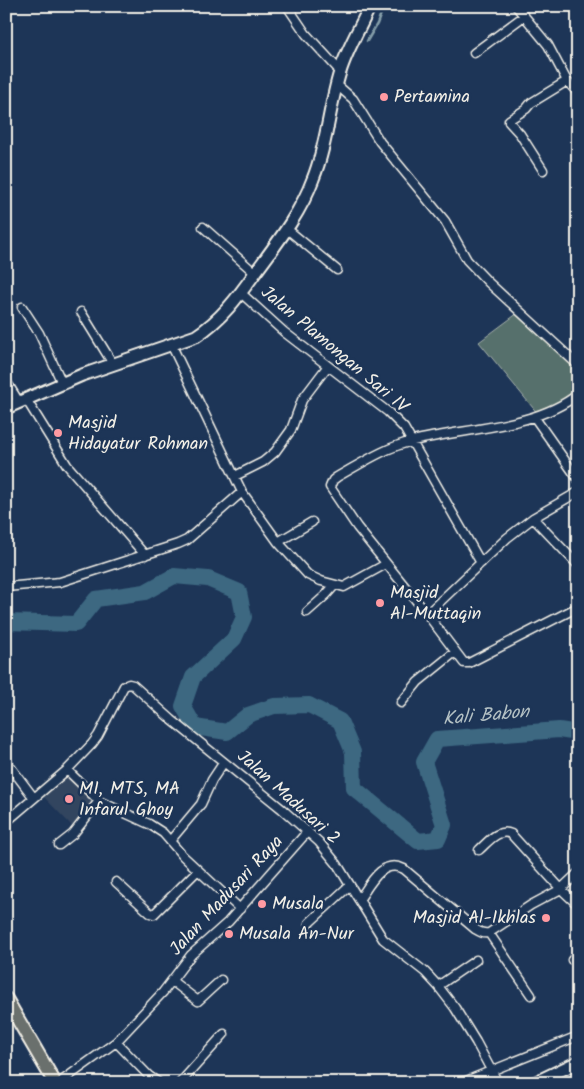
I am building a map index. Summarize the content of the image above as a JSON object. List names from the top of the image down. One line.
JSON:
{"streets":{"street":["Jalan Plamongan Sari IV","Jalan Madusari 2","Jalan Madusari Raya"]},"crossings":[["Jalan Madusari 2","Jalan Madusari Raya"]],"water":["Kali Babon"],"places":["Pertamina","Masjid Hidayatur Rohman","Masjid Al-Muttaqin","MI, MTS, MA Infarul Ghoy","Musala","Masjid Al-Ikhlas","Musala An-Nur"]}
